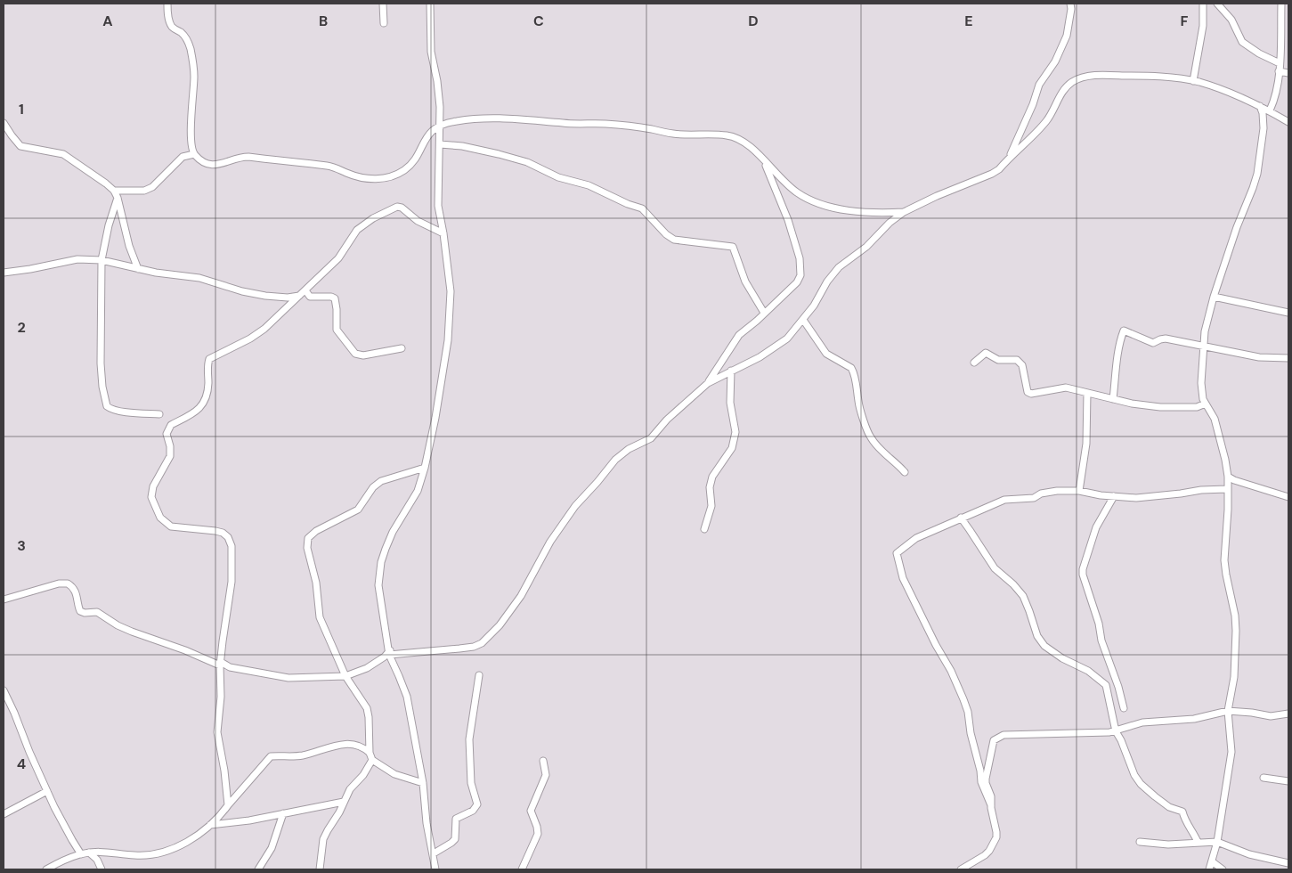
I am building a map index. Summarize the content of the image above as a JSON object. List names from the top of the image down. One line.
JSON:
{"grid":{"columns":["A","B","C","D","E","F"],"rows":["1","2","3","4"]}}
